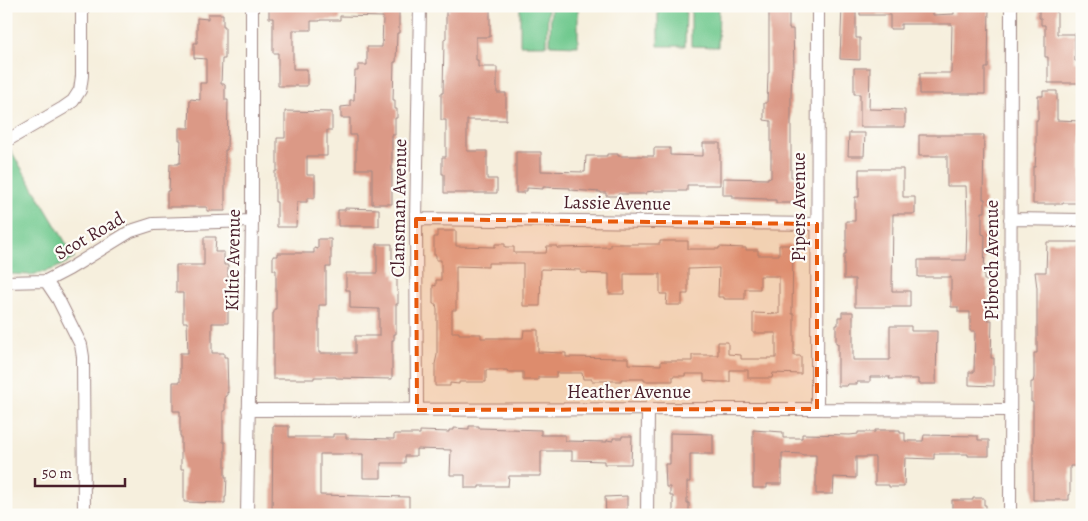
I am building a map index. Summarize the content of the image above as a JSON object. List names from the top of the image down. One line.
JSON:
{"streets":{"street":["Lassie Avenue","Pipers Avenue","Clansman Avenue","Scot Road","Kiltie Avenue","Pibroch Avenue","Heather Avenue"]},"crossings":[["Lassie Avenue","Pipers Avenue"],["Lassie Avenue","Clansman Avenue"],["Pipers Avenue","Heather Avenue"],["Clansman Avenue","Heather Avenue"],["Scot Road","Kiltie Avenue"],["Kiltie Avenue","Heather Avenue"],["Pibroch Avenue","Heather Avenue"]],"scale_bar":"50 m"}
